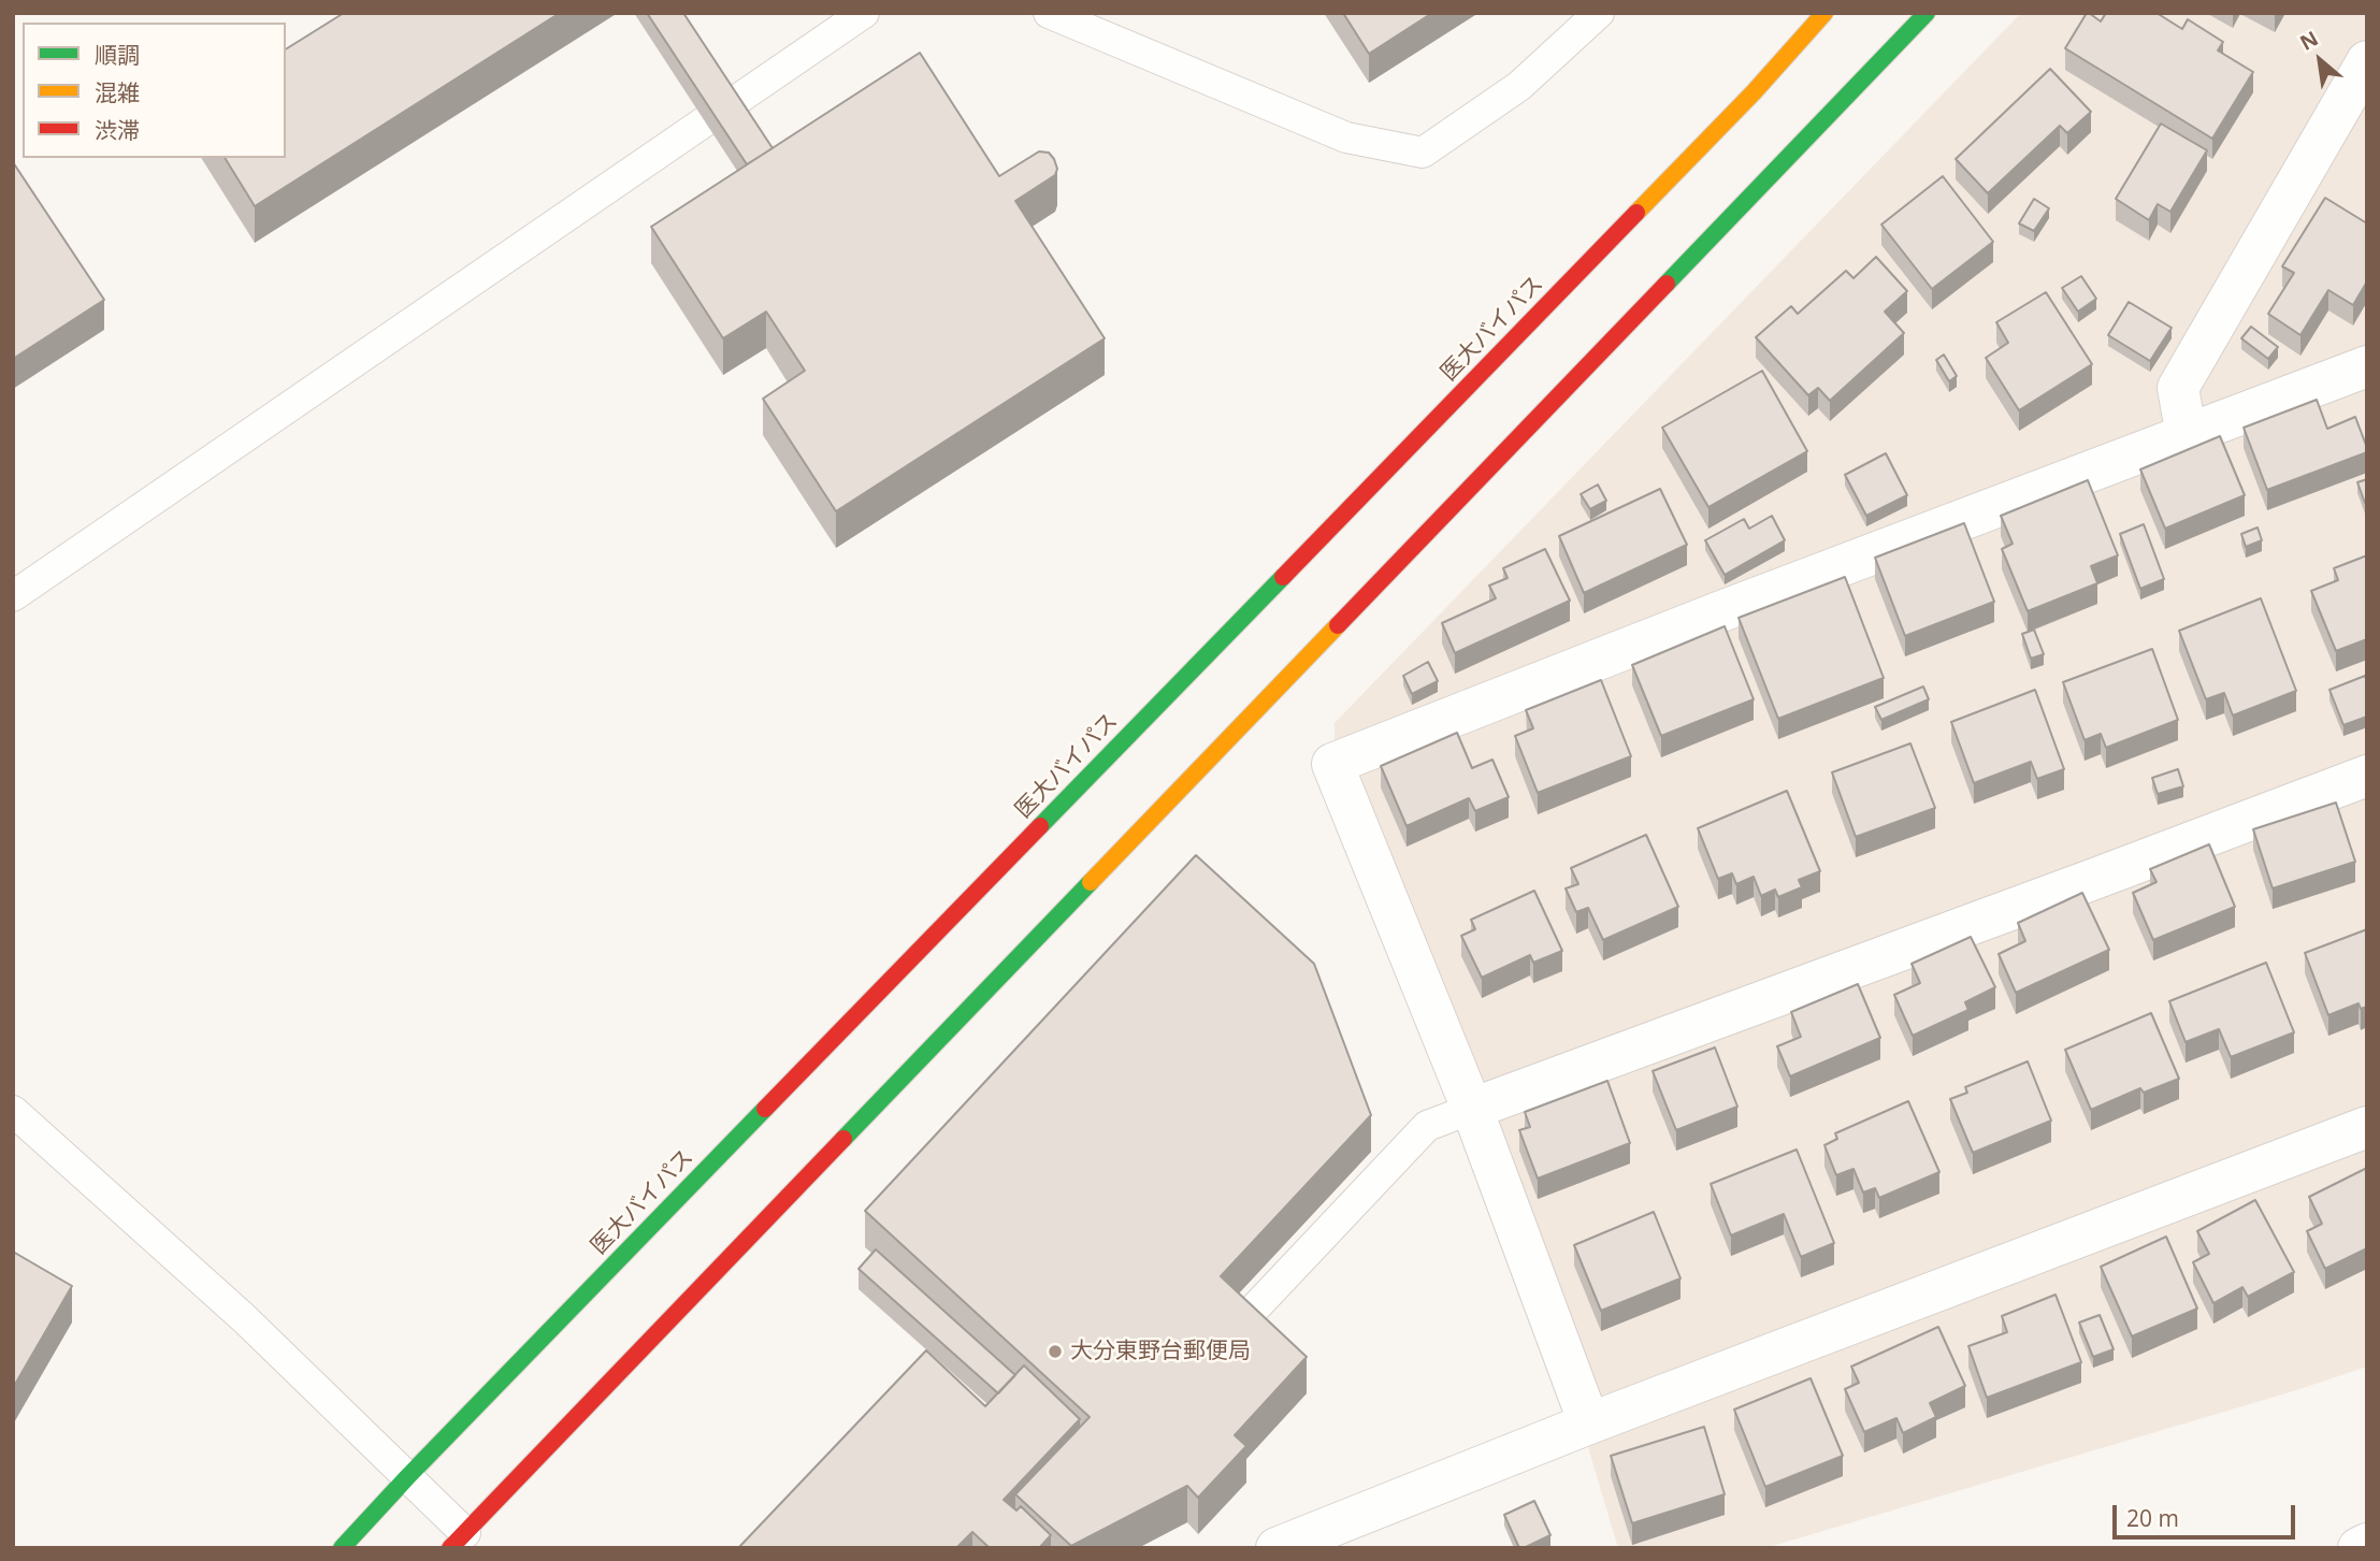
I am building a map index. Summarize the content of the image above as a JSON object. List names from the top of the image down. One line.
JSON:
{"streets":{"main road":["医大バイパス"]},"places":["大分東野台郵便局"],"legend":["順調","混雑","渋滞"],"scale_bar":"20 m","north":"top left"}
